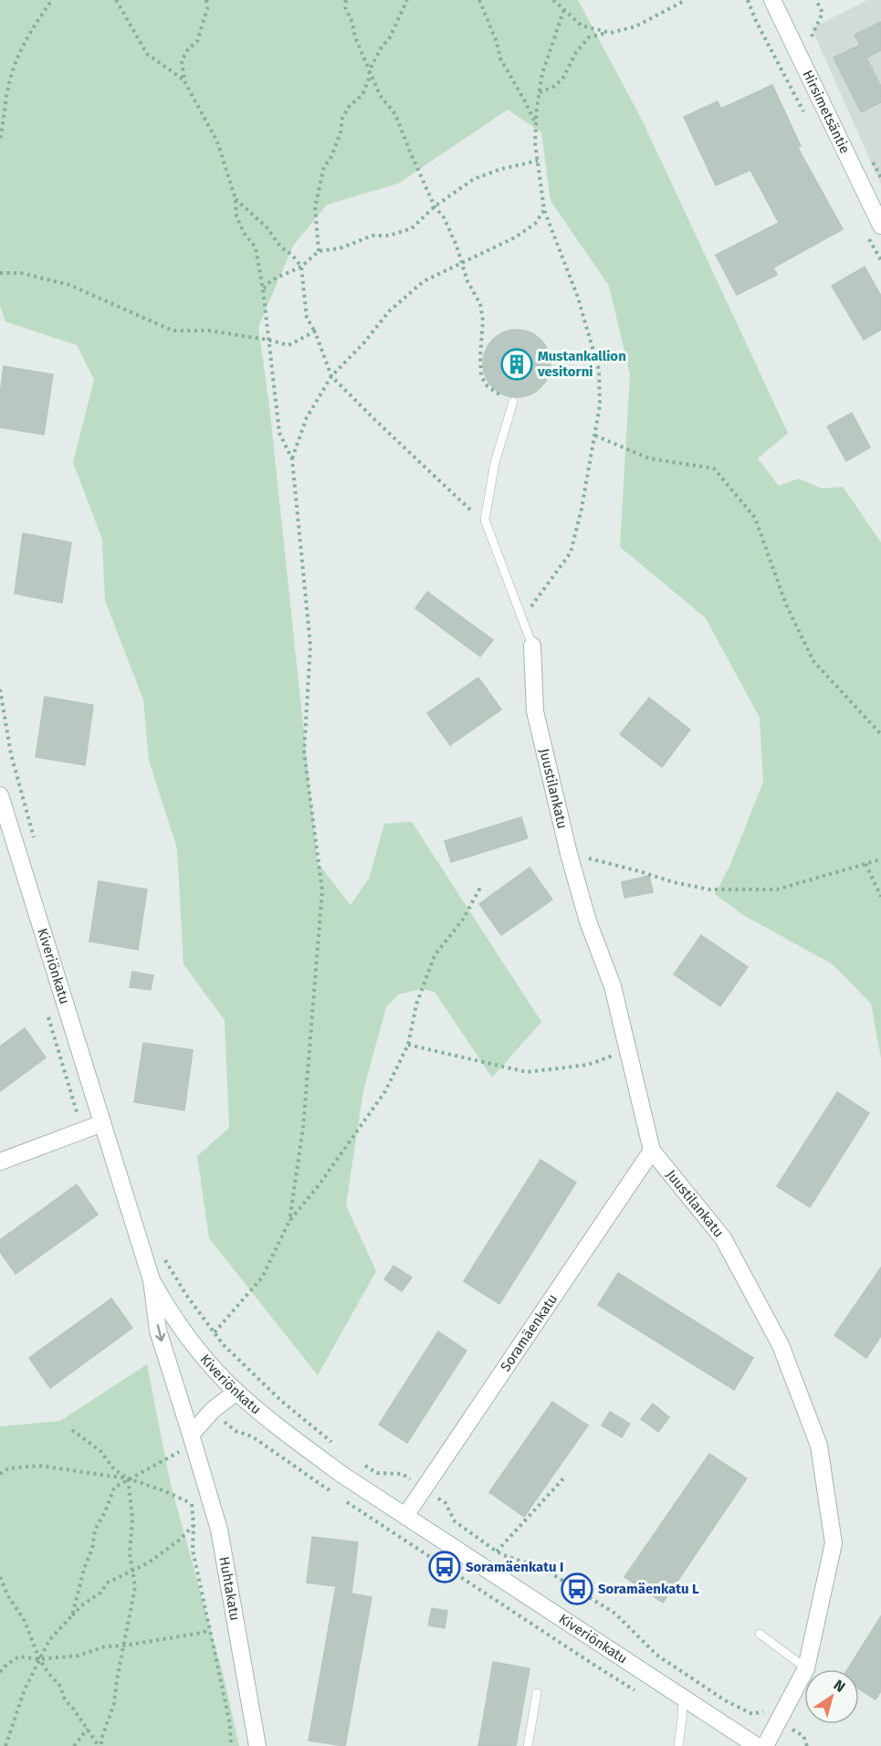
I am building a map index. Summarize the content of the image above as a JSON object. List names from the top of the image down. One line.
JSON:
{"streets":{"street":["Hirsimetsäntie","Juustilankatu","Kiveriönkatu","Soramäenkatu","Huhtakatu"]},"crossings":[["Juustilankatu","Soramäenkatu"],["Kiveriönkatu","Soramäenkatu"],["Kiveriönkatu","Huhtakatu"]],"places":{"building":["Mustankallion vesitorni"],"bus stop":["Soramäenkatu I","Soramäenkatu L"]},"north":"top right"}
